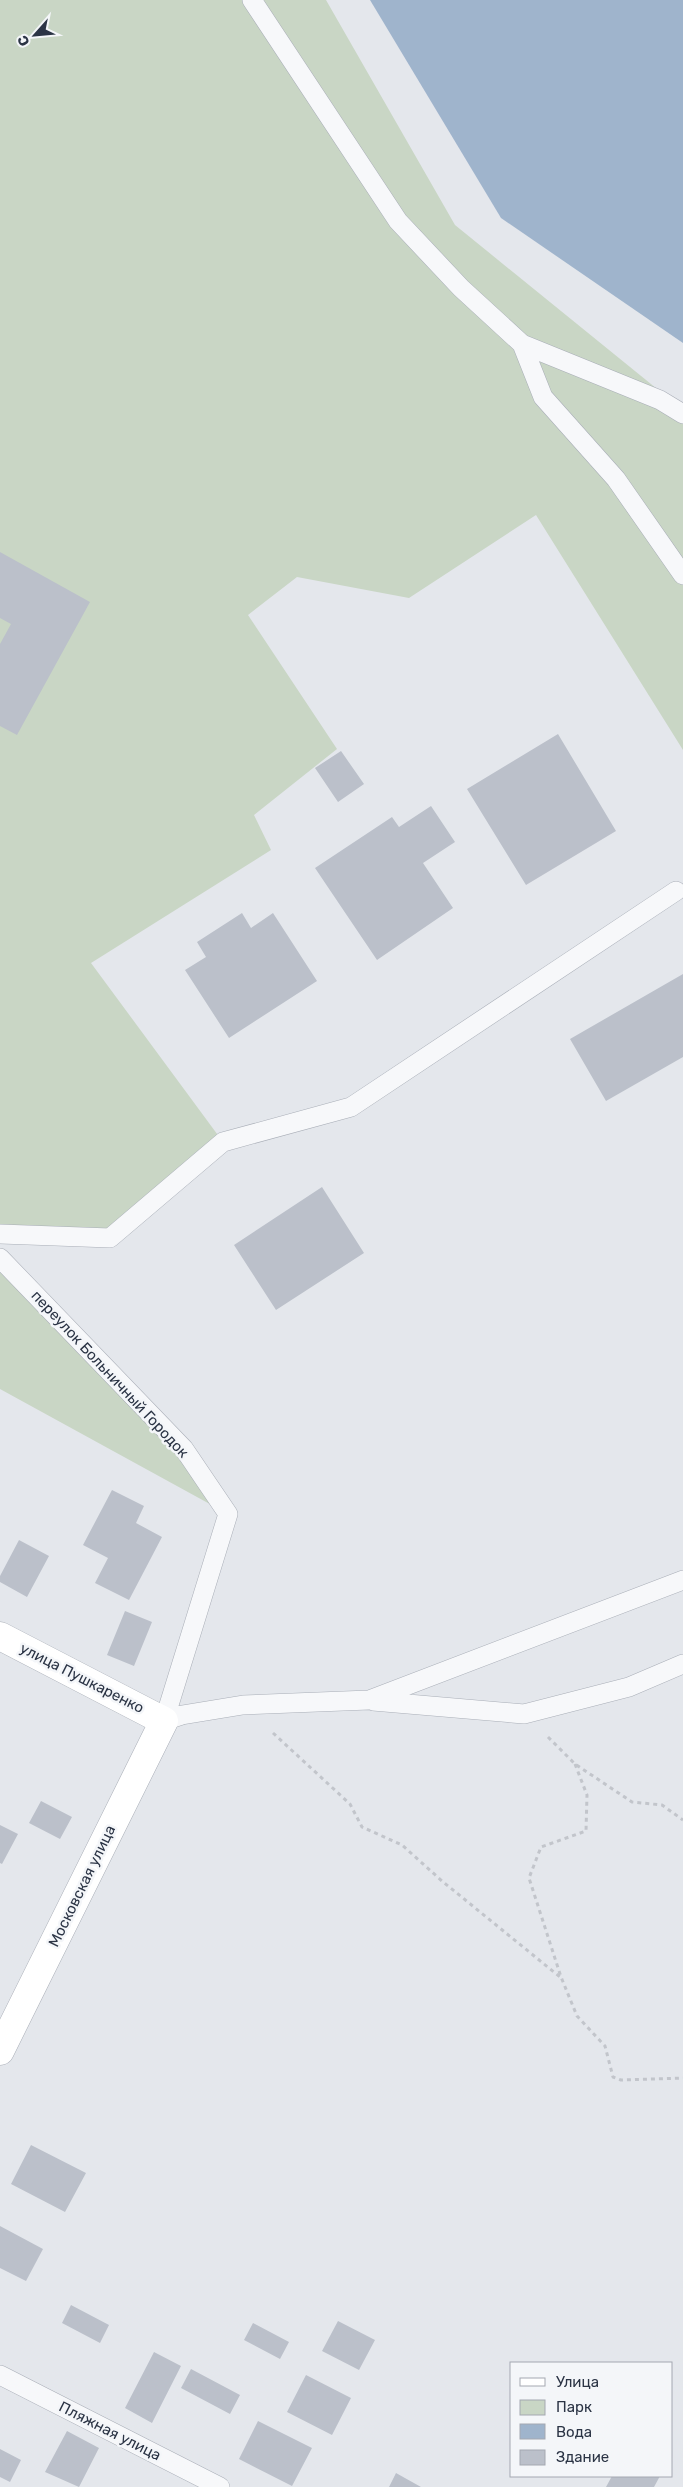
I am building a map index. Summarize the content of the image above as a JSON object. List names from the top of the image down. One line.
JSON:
{"streets":{"main road":["улица Пушкаренко","Московская улица"],"lane":["переулок Больничный Городок","Пляжная улица"]},"crossings":[["переулок Больничный Городок","улица Пушкаренко"],["переулок Больничный Городок","Московская улица"],["улица Пушкаренко","Московская улица"]],"legend":["Улица","Парк","Вода","Здание"],"north":"bottom left"}
